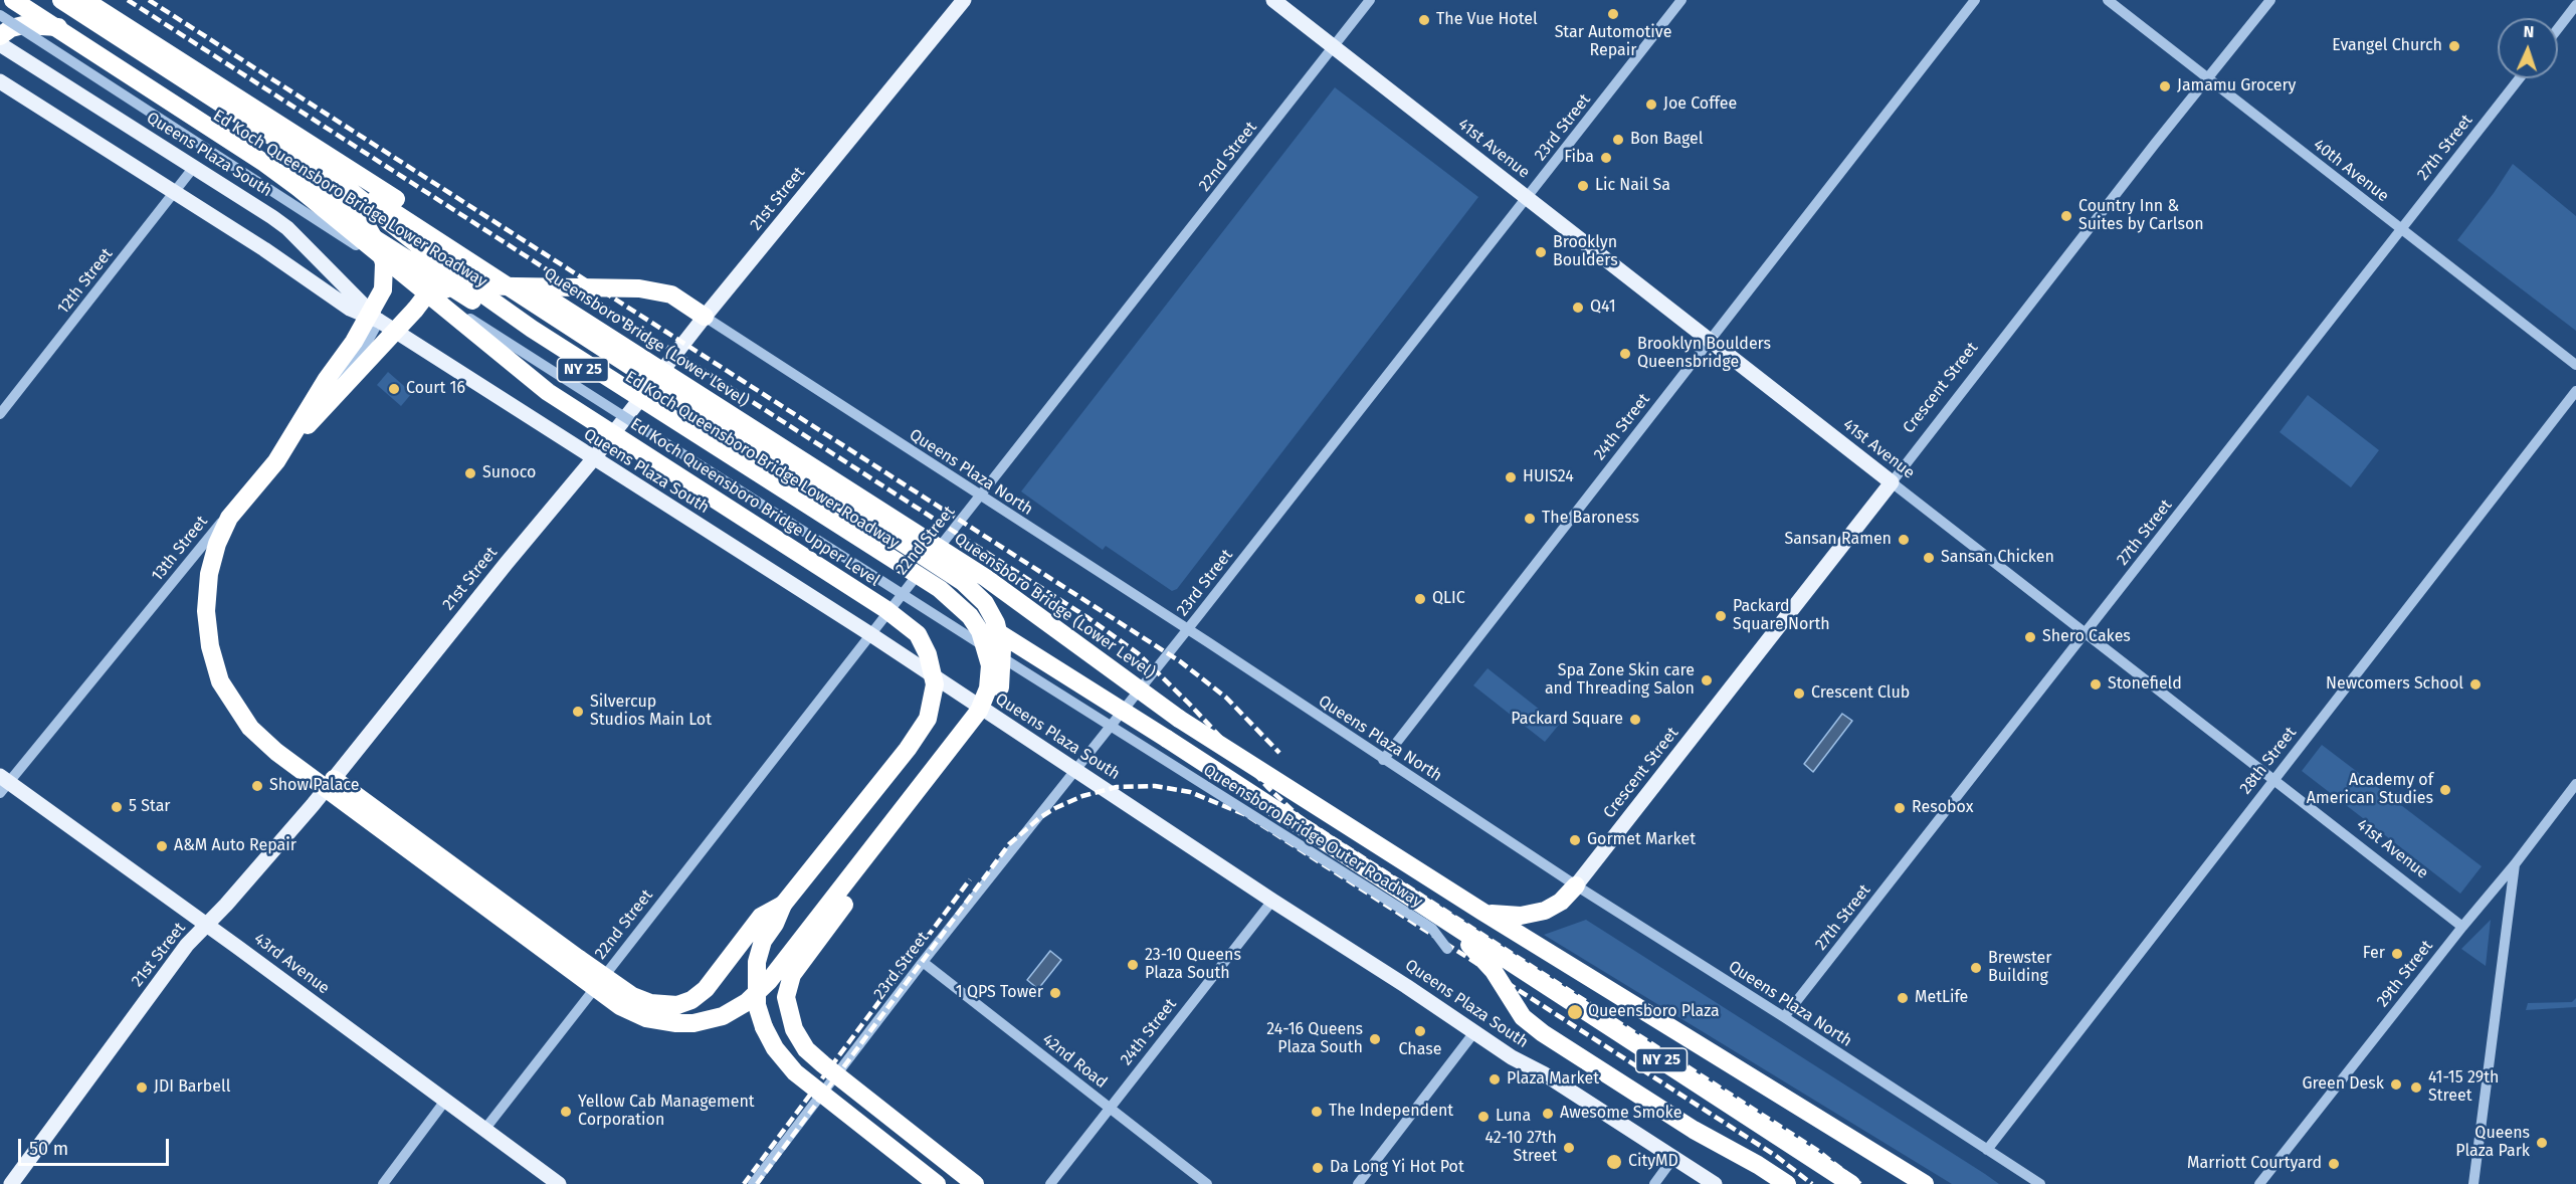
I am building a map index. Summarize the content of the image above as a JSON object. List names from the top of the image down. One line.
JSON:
{"streets":{"highway":["Ed Koch Queensboro Bridge Lower Roadway","Queensboro Bridge (Lower Level)","NY 25","Ed Koch Queensboro Bridge Upper Level"],"main road":["41st Avenue","Queens Plaza South","21st Street","Crescent Street","43rd Avenue"],"street":["23rd Street","27th Street","22nd Street","40th Avenue","12th Street","24th Street","Queens Plaza North","13th Street","28th Street","Queensboro Bridge Outer Roadway","29th Street","42nd Road"]},"crossings":[["23rd Street","41st Avenue"],["23rd Street","Queens Plaza South"],["23rd Street","Queens Plaza North"],["23rd Street","42nd Road"],["27th Street","41st Avenue"],["27th Street","40th Avenue"],["27th Street","Queens Plaza North"],["41st Avenue","22nd Street"],["41st Avenue","Crescent Street"],["41st Avenue","24th Street"],["41st Avenue","28th Street"],["41st Avenue","29th Street"],["Queens Plaza South","22nd Street"],["Queens Plaza South","21st Street"],["Queens Plaza South","12th Street"],["Queens Plaza South","24th Street"],["Queens Plaza South","13th Street"],["22nd Street","Queens Plaza North"],["22nd Street","43rd Avenue"],["40th Avenue","Crescent Street"],["Ed Koch Queensboro Bridge Lower Roadway","NY 25"],["21st Street","Queens Plaza North"],["21st Street","43rd Avenue"],["Queensboro Bridge (Lower Level)","NY 25"],["Crescent Street","Queens Plaza North"],["24th Street","Queens Plaza North"],["24th Street","42nd Road"],["Queens Plaza North","28th Street"],["13th Street","43rd Avenue"]],"places":["Star Automotive Repair","The Vue Hotel","Evangel Church","Jamamu Grocery","Joe Coffee","Bon Bagel","Fiba","Lic Nail Sa","Country Inn & Suites by Carlson","Brooklyn Boulders","Q41","Brooklyn Boulders Queensbridge","Court 16","Sunoco","HUIS24","The Baroness","Sansan Ramen","Sansan Chicken","QLIC","Packard Square North","Shero Cakes","Spa Zone Skin care and Threading Salon","Stonefield","Newcomers School","Crescent Club","Silvercup Studios Main Lot","Packard Square","Show Palace","Academy of American Studies","5 Star","Resobox","Gormet Market","A&M Auto Repair","Fer","23-10 Queens Plaza South","Brewster Building","1 QPS Tower","MetLife","Queensboro Plaza","Chase","24-16 Queens Plaza South","Plaza Market","Green Desk","JDI Barbell","41-15 29th Street","Yellow Cab Management Corporation","The Independent","Awesome Smoke","Luna","Queens Plaza Park","42-10 27th Street","CityMD","Marriott Courtyard","Da Long Yi Hot Pot"],"scale_bar":"50 m","north":"top"}
